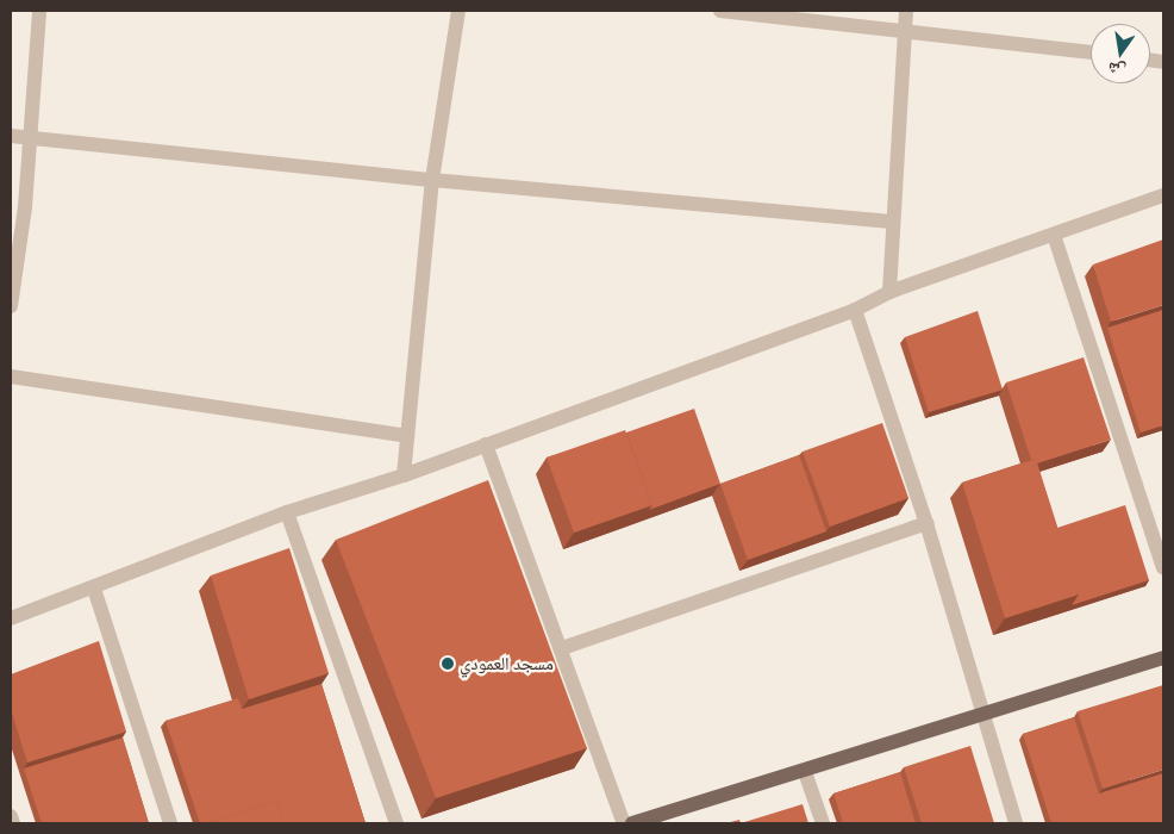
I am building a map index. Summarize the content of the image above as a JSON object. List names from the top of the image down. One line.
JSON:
{"places":["مسجد العمودي"],"north":"bottom"}
